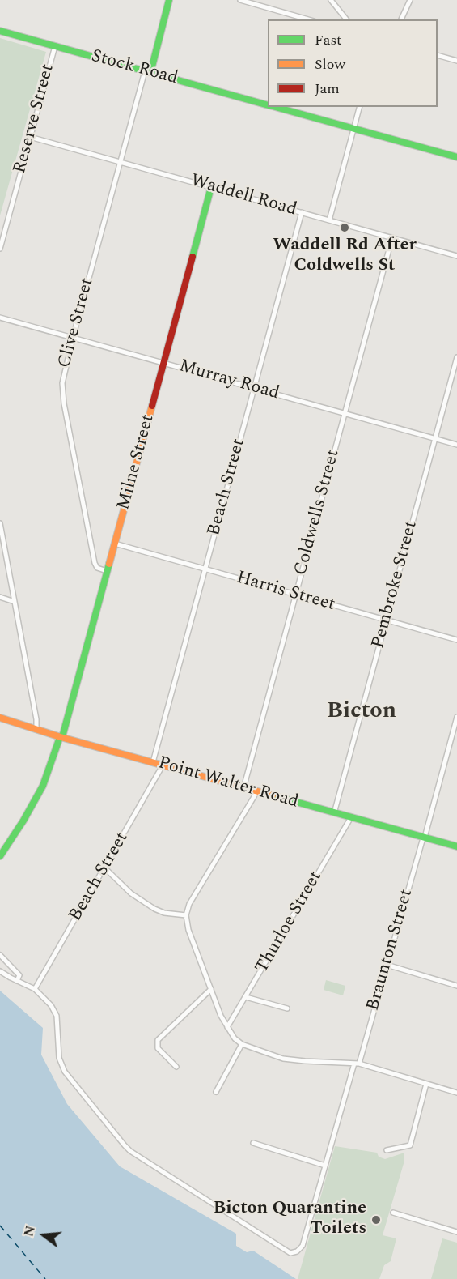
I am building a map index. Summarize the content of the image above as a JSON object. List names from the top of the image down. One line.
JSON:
{"streets":{"street":["Stock Road","Reserve Street","Waddell Road","Clive Street","Murray Road","Milne Street","Beach Street","Coldwells Street","Pembroke Street","Harris Street","Point Walter Road","Thurloe Street","Braunton Street"]},"crossings":[["Stock Road","Reserve Street"],["Stock Road","Clive Street"],["Reserve Street","Waddell Road"],["Waddell Road","Clive Street"],["Waddell Road","Milne Street"],["Waddell Road","Beach Street"],["Waddell Road","Coldwells Street"],["Clive Street","Murray Road"],["Clive Street","Milne Street"],["Murray Road","Milne Street"],["Murray Road","Beach Street"],["Murray Road","Coldwells Street"],["Murray Road","Pembroke Street"],["Milne Street","Harris Street"],["Milne Street","Point Walter Road"],["Beach Street","Harris Street"],["Beach Street","Point Walter Road"],["Beach Street","Braunton Street"],["Coldwells Street","Harris Street"],["Coldwells Street","Point Walter Road"],["Pembroke Street","Harris Street"],["Pembroke Street","Point Walter Road"],["Point Walter Road","Thurloe Street"],["Point Walter Road","Braunton Street"]],"districts":["Bicton"],"places":["Waddell Rd After Coldwells St","Bicton Quarantine Toilets"],"legend":["Fast","Slow","Jam"],"north":"left"}
